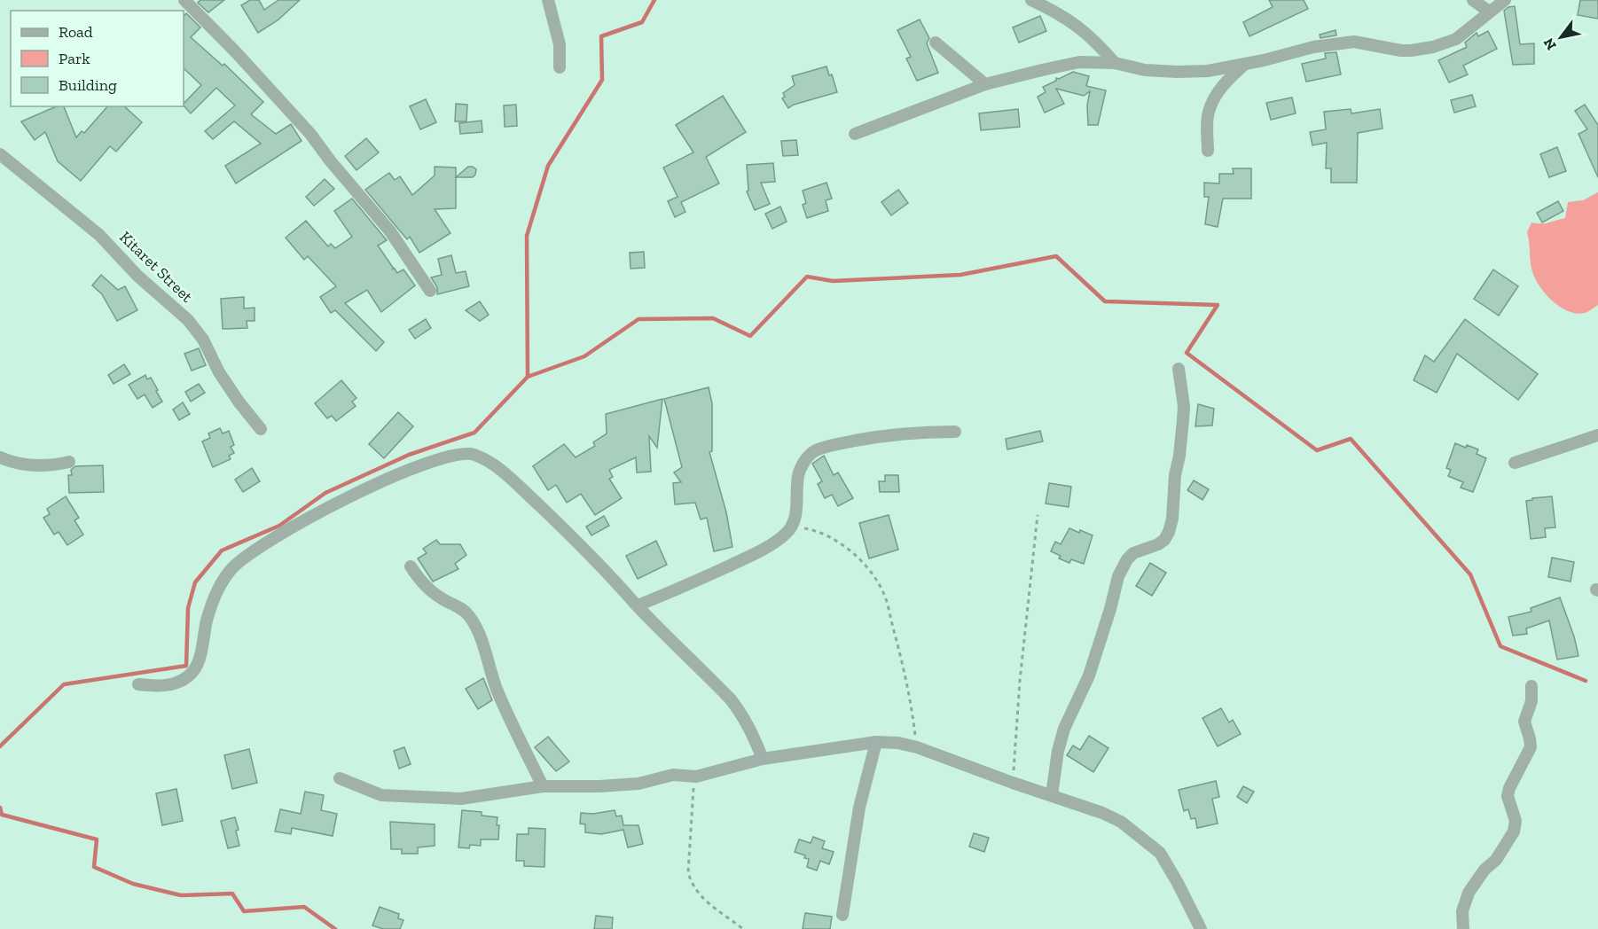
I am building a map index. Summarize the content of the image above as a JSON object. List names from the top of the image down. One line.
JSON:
{"streets":{"street":["Kitaret Street"]},"legend":["Road","Park","Building"],"north":"bottom left"}
